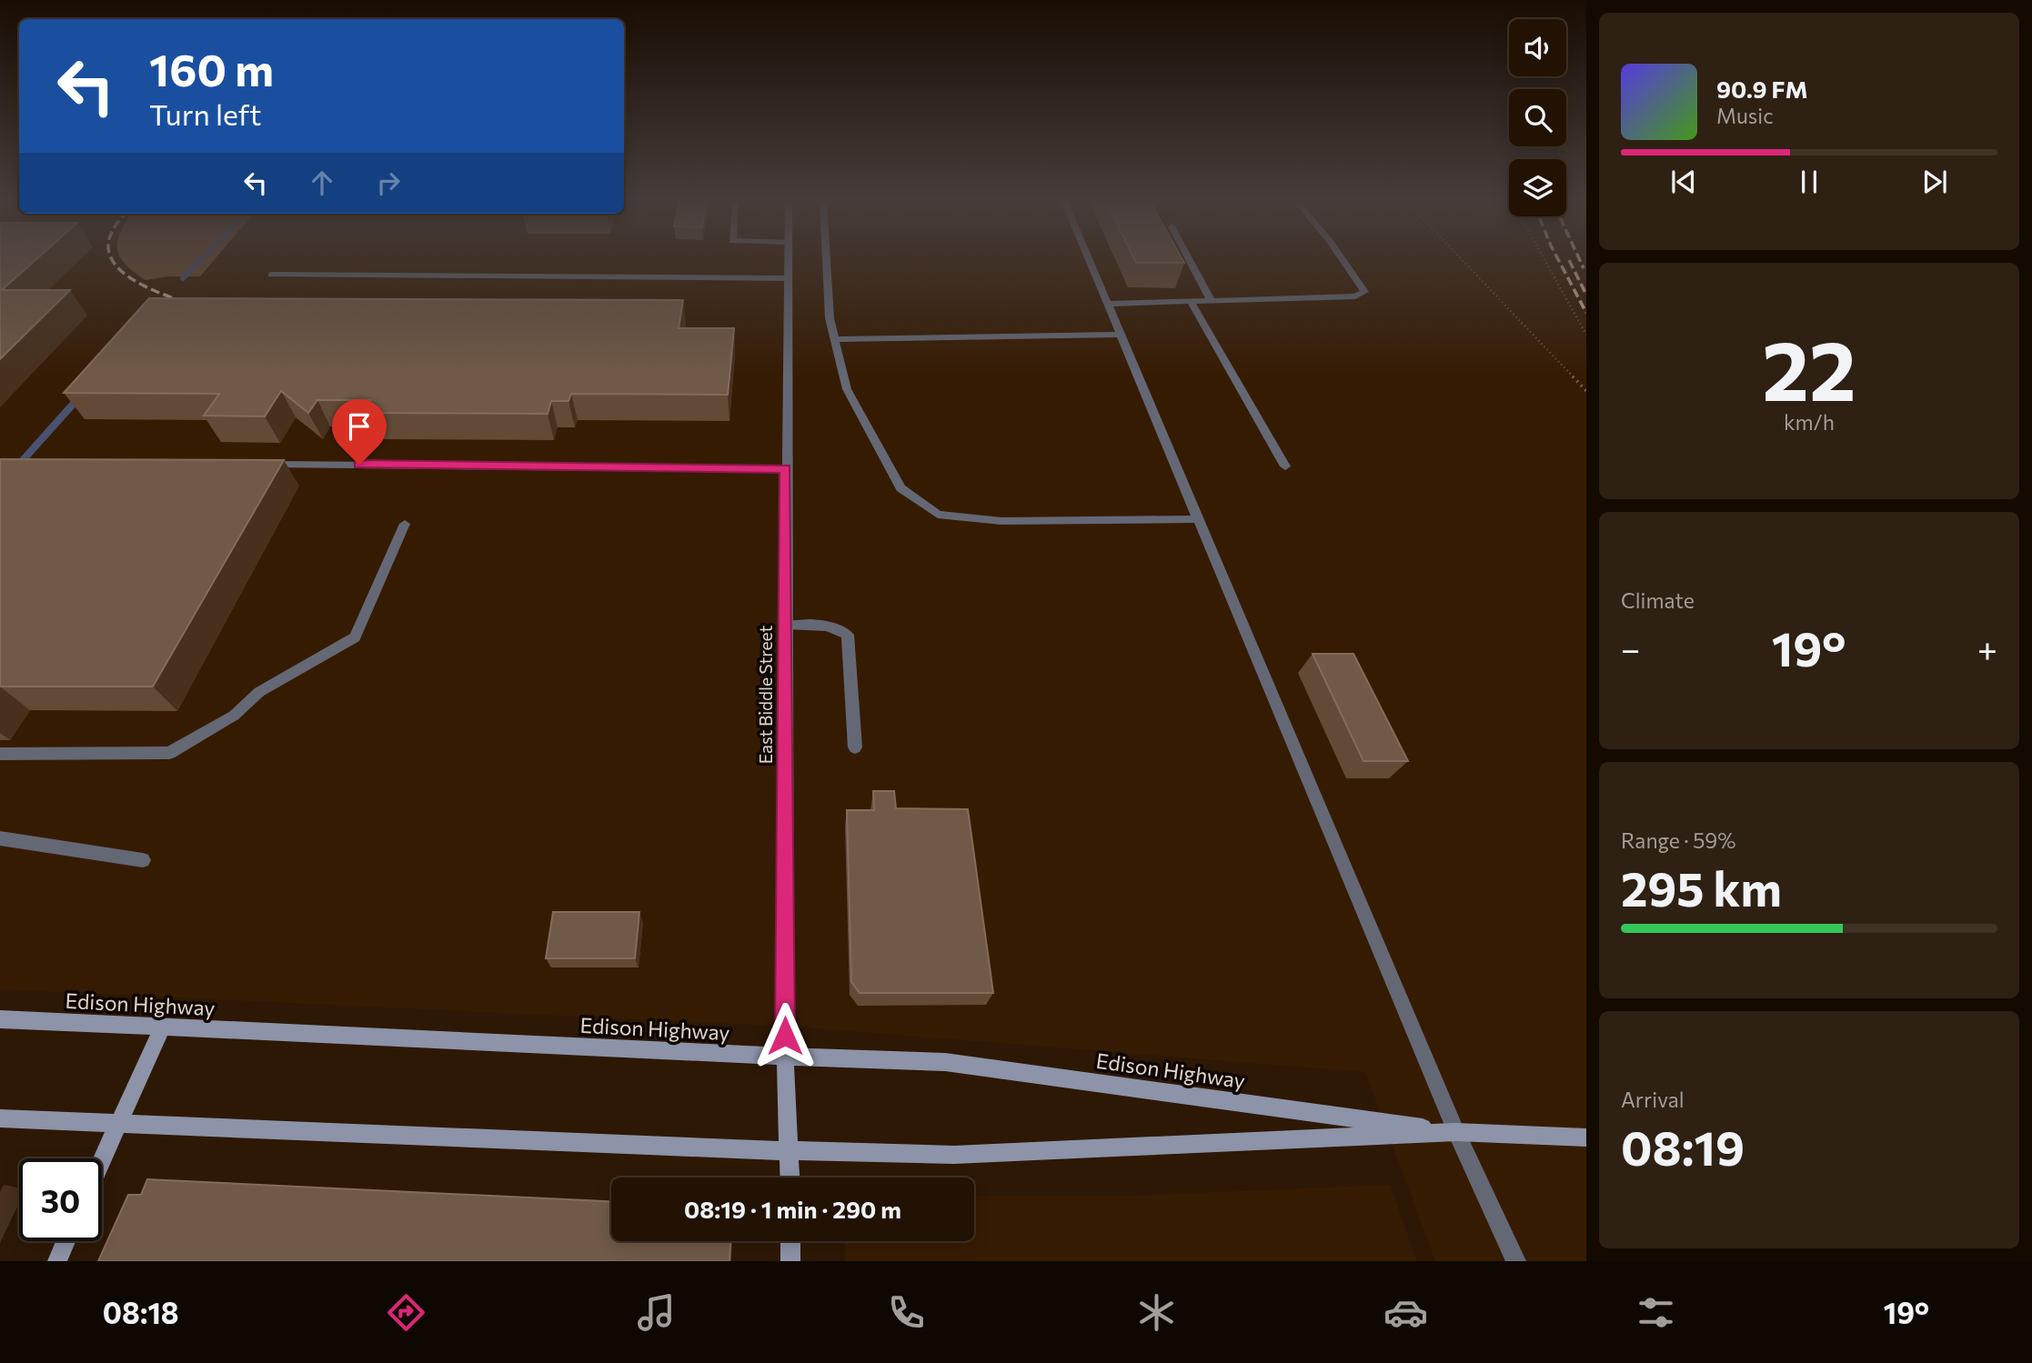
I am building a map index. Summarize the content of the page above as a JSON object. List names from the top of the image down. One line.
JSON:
{"streets":{"main road":["East Biddle Street","Edison Highway"]},"crossings":[["East Biddle Street","Edison Highway"]],"page":{"turn":["160 m","Turn left"],"song":["90.9 FM","Music"],"tile":[["22","km/h"],"Climate",["Range · 59%","295 km"],["Arrival","08:19"]],"heat":["−","19°","+"],"limit":"30","trip":"08:19 · 1 min · 290 m","tabs":["08:18","19°"]}}
